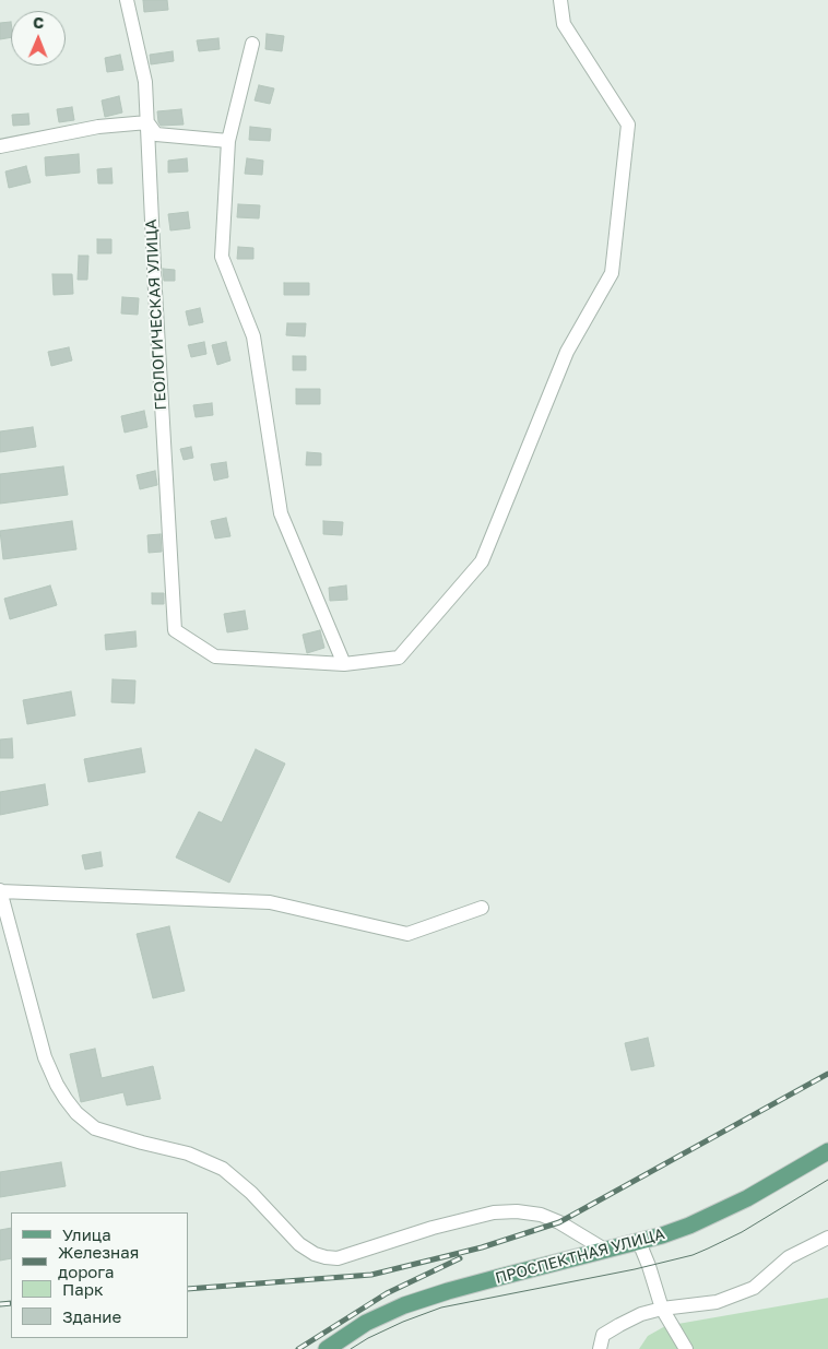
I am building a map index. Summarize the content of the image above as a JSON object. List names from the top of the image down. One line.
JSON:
{"streets":{"main road":["ПРОСПЕКТНАЯ УЛИЦА"],"street":["ГЕОЛОГИЧЕСКАЯ УЛИЦА"]},"legend":["Улица","Железная дорога","Парк","Здание"],"north":"top"}
